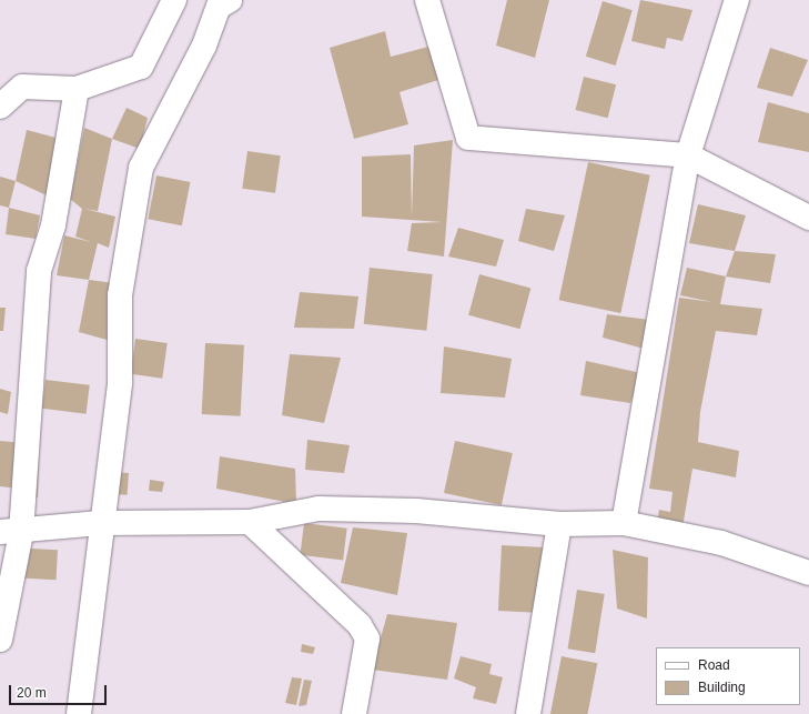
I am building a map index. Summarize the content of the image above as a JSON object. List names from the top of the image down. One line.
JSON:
{"legend":["Road","Building"],"scale_bar":"20 m"}
